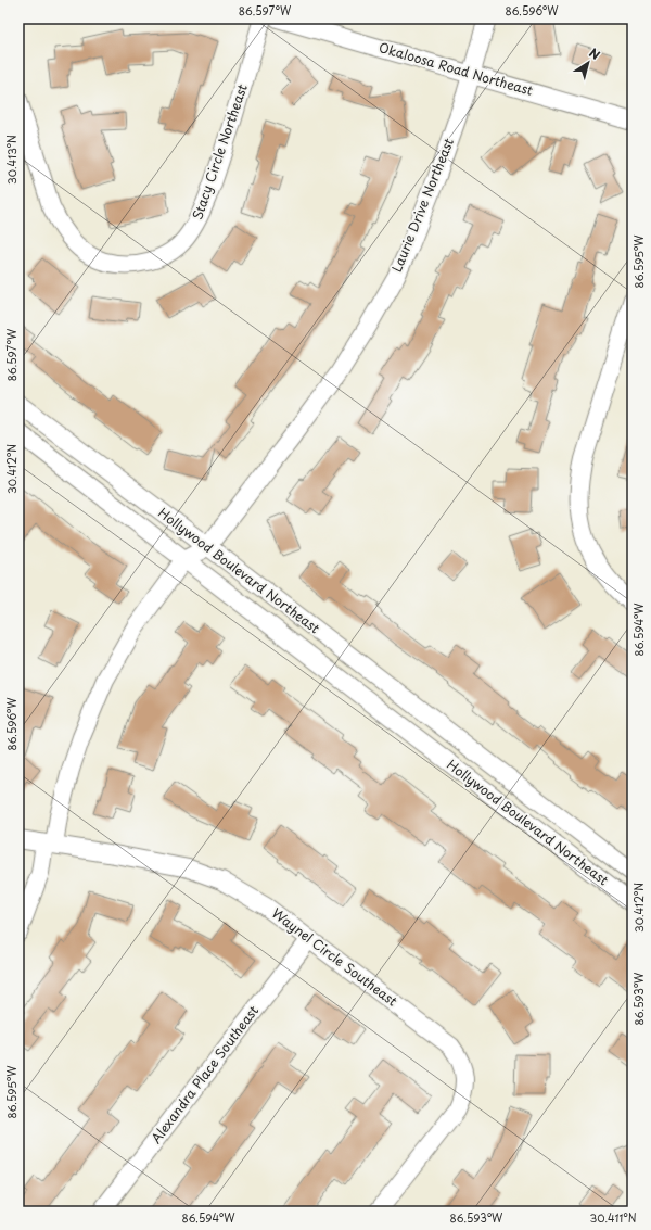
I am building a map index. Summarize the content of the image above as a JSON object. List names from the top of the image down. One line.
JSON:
{"streets":{"street":["Okaloosa Road Northeast","Stacy Circle Northeast","Laurie Drive Northeast","Hollywood Boulevard Northeast","Waynel Circle Southeast","Alexandra Place Southeast"]},"crossings":[["Okaloosa Road Northeast","Laurie Drive Northeast"],["Laurie Drive Northeast","Hollywood Boulevard Northeast"],["Waynel Circle Southeast","Alexandra Place Southeast"]],"north":"top right","coordinates":["86.597°W","86.596°W","30.413°N","86.595°W","30.412°N","86.594°W","86.593°W","30.411°N"]}
